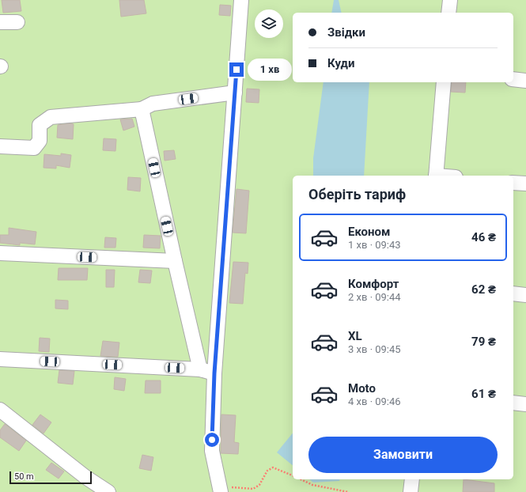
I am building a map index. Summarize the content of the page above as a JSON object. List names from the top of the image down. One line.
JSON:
{"scale_bar":"50 m","page":{"banner":["Звідки","Куди"],"bubble":"1 хв","heading":"Оберіть тариф","list":[{"name":"Економ","note":"1 хв · 09:43","value":"46 ₴"},{"name":"Комфорт","note":"2 хв · 09:44","value":"62 ₴"},{"name":"XL","note":"3 хв · 09:45","value":"79 ₴"},{"name":"Moto","note":"4 хв · 09:46","value":"61 ₴"}],"buttons":"Замовити","scale":"50 m"}}
